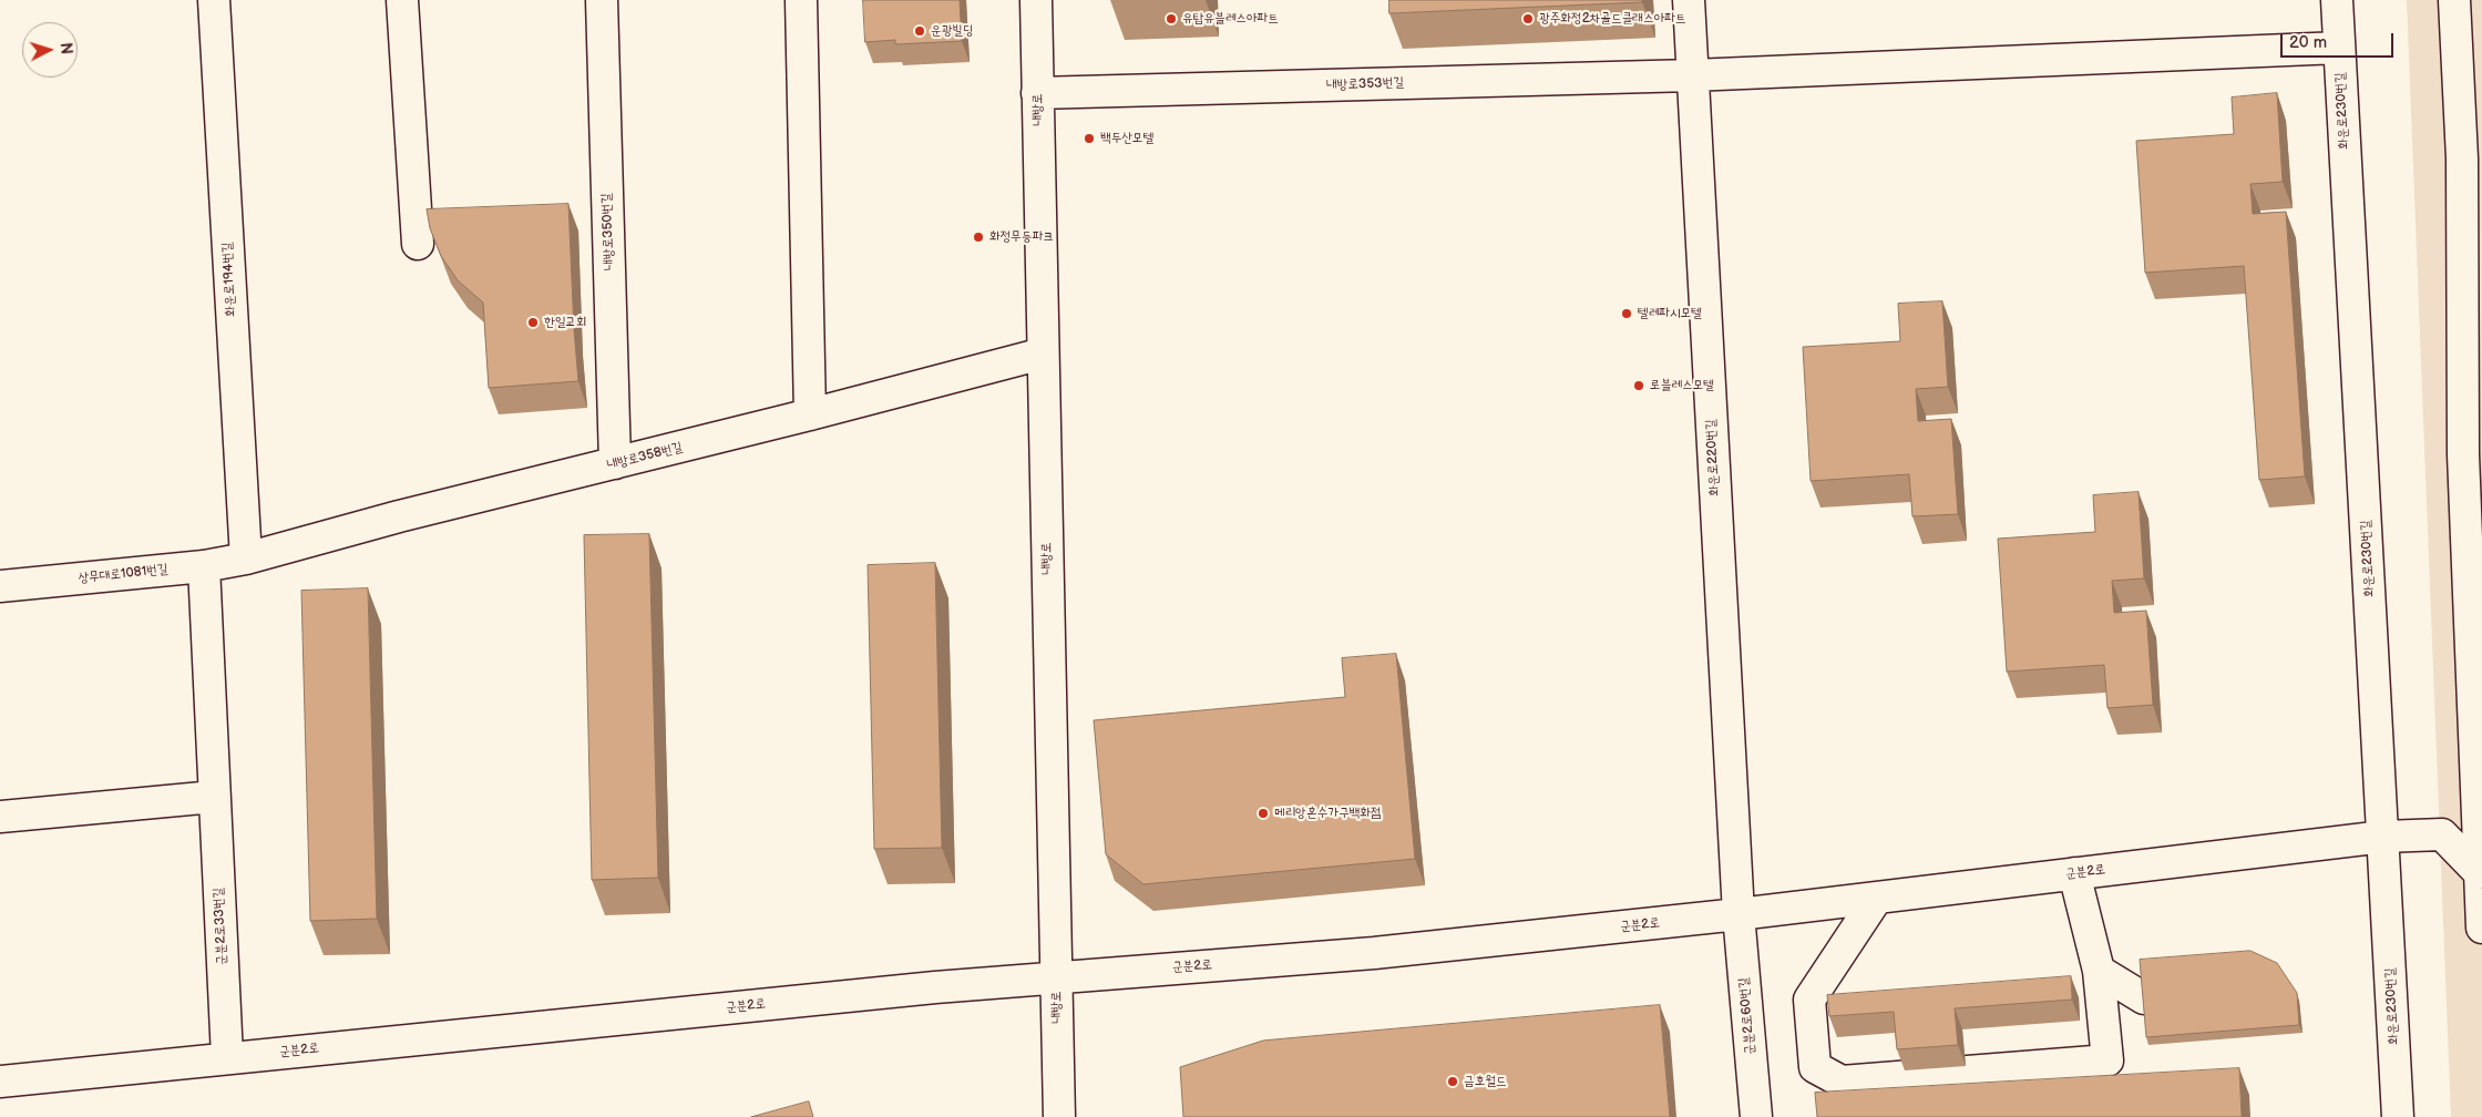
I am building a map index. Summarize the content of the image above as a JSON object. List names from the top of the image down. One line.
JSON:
{"streets":{"street":["내방로353번길","내방로","화운로230번길","내방로350번길","화운로194번길","내방로358번길","화운로220번길","상무대로1081번길","군분2로","군분2로33번길","군분2로60번길"]},"crossings":[["내방로353번길","내방로"],["내방로353번길","화운로230번길"],["내방로353번길","화운로220번길"],["내방로","내방로358번길"],["내방로","군분2로"],["화운로230번길","군분2로"],["내방로350번길","내방로358번길"],["화운로194번길","내방로358번길"],["화운로194번길","상무대로1081번길"],["내방로358번길","상무대로1081번길"],["화운로220번길","군분2로"],["화운로220번길","군분2로60번길"],["상무대로1081번길","군분2로33번길"],["군분2로","군분2로33번길"],["군분2로","군분2로60번길"]],"places":["유탑유블레스아파트","광주화정2차골드클래스아파트","운광빌딩","백두산모텔","화정무등파크","텔레파시모텔","한일교회","로블레스모텔","메리앙혼수가구백화점","금호월드"],"scale_bar":"20 m","north":"right"}
